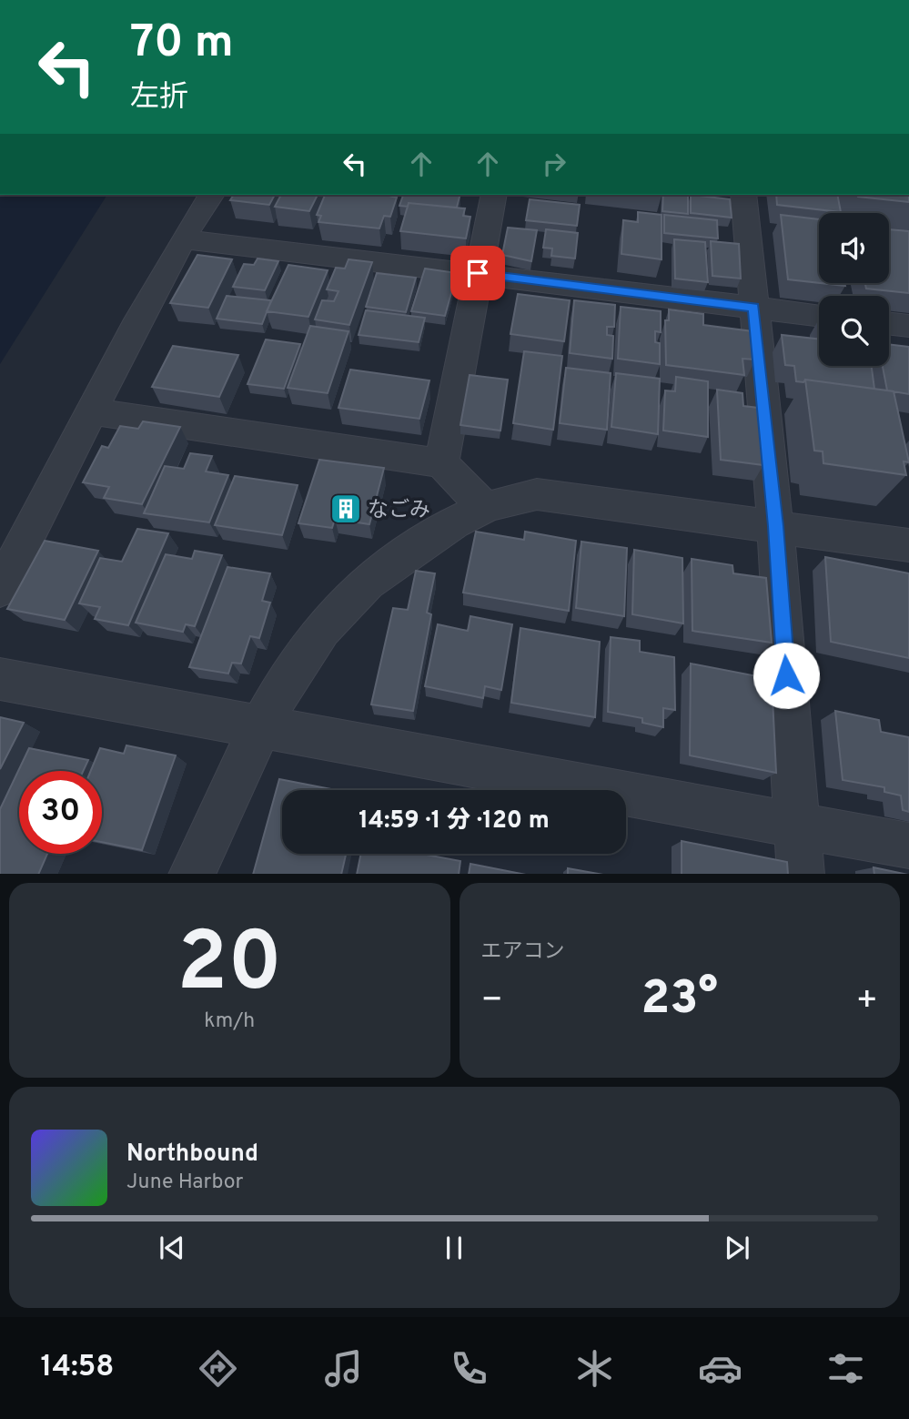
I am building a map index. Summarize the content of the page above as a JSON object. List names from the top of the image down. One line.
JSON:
{"places":{"building":["なごみ"]},"page":{"turn":["70 m","左折"],"limit":"30","trip":"14:59 · 1 分 · 120 m","tile":[["20","km/h"],"エアコン"],"heat":["−","23°","+"],"song":["Northbound","June Harbor"],"tabs":"14:58"}}
